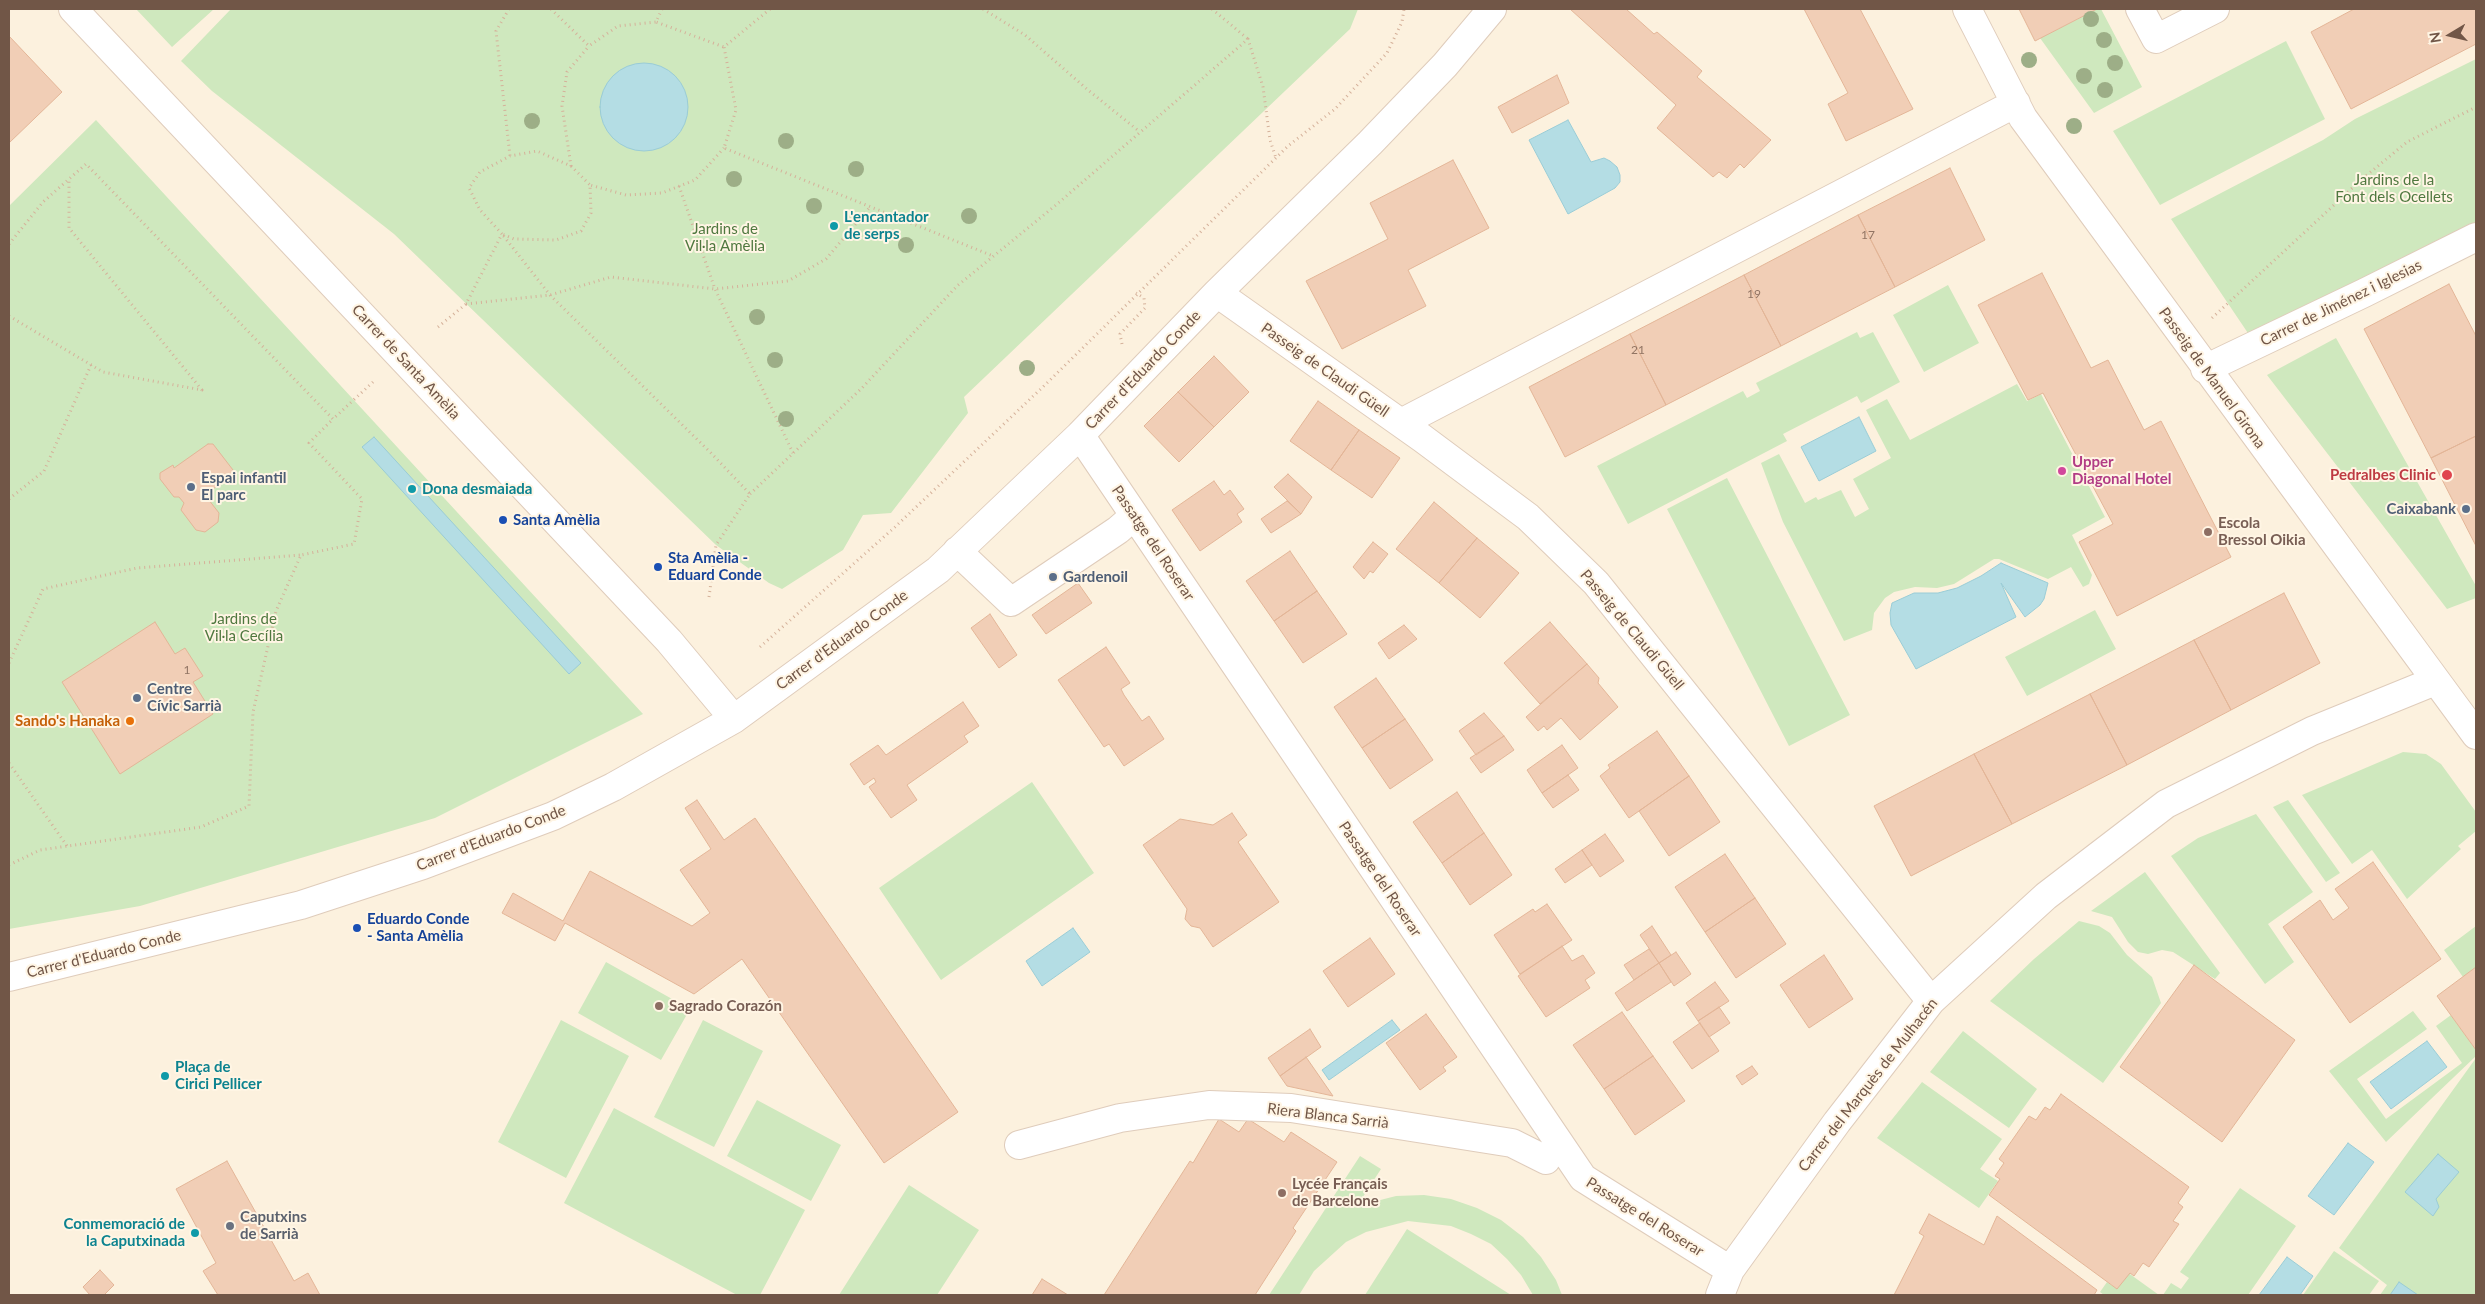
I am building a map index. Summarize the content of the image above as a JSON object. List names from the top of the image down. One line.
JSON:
{"streets":{"street":["Carrer de Jiménez i Iglesias","Carrer de Santa Amèlia","Carrer d'Eduardo Conde","Passeig de Claudi Güell","Passeig de Manuel Girona","Passatge del Roserar","Carrer del Marquès de Mulhacén","Riera Blanca Sarrià"]},"crossings":[["Carrer de Jiménez i Iglesias","Passeig de Manuel Girona"],["Carrer de Santa Amèlia","Carrer d'Eduardo Conde"],["Carrer d'Eduardo Conde","Passeig de Claudi Güell"],["Carrer d'Eduardo Conde","Passatge del Roserar"],["Passeig de Claudi Güell","Carrer del Marquès de Mulhacén"],["Passeig de Manuel Girona","Carrer del Marquès de Mulhacén"],["Passatge del Roserar","Carrer del Marquès de Mulhacén"]],"parks":["Jardins de la Font dels Ocellets","Jardins de Vil·la Amèlia","Jardins de Vil·la Cecília"],"places":["L'encantador de serps","Upper Diagonal Hotel","Pedralbes Clinic","Espai infantil El parc","Dona desmaiada","Caixabank","Santa Amèlia","Escola Bressol Oikia","Sta Amèlia - Eduard Conde","Gardenoil","Centre Cívic Sarrià","Sando's Hanaka","Eduardo Conde - Santa Amèlia","Sagrado Corazón","Plaça de Cirici Pellicer","Lycée Français de Barcelone","Caputxins de Sarrià","Conmemoració de la Caputxinada"],"house_numbers":["17","19","21","1"],"north":"left"}
